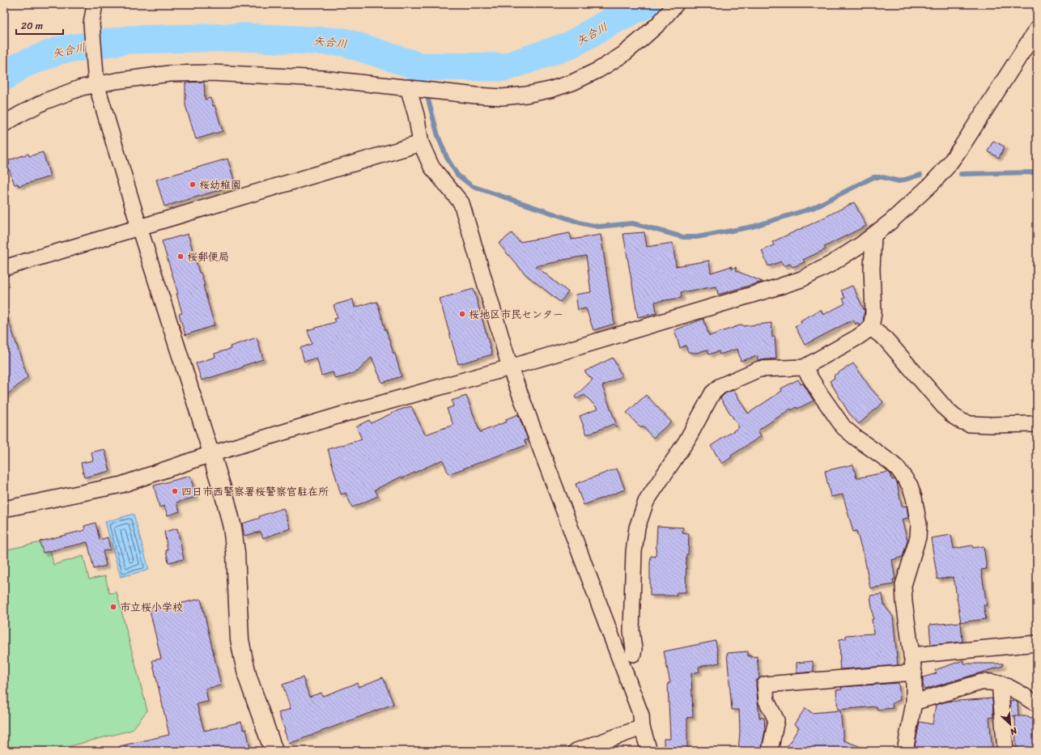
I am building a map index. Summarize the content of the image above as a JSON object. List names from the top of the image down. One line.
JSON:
{"water":["矢合川"],"places":["桜幼稚園","桜郵便局","桜地区市民センター","四日市西警察署桜警察官駐在所","市立桜小学校"],"scale_bar":"20 m","north":"bottom right"}
